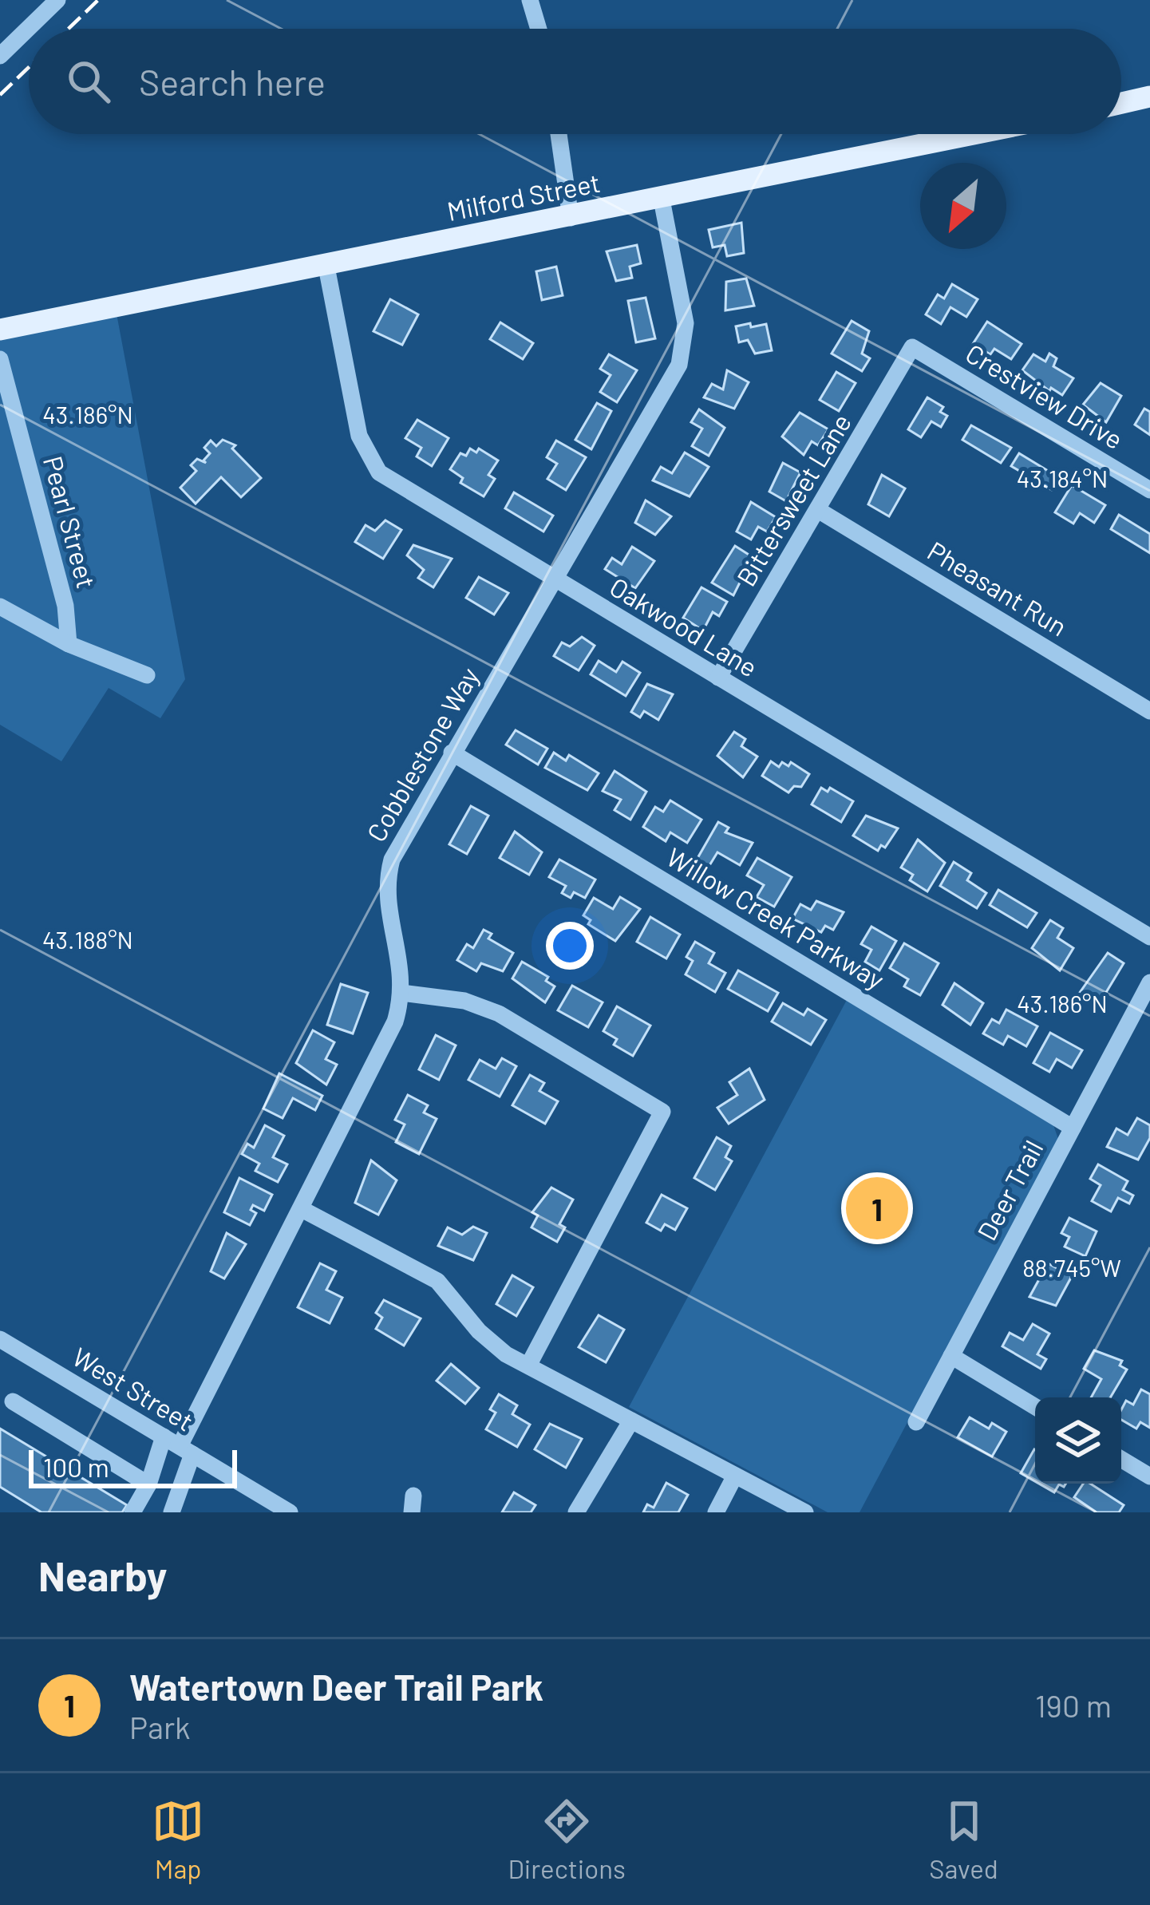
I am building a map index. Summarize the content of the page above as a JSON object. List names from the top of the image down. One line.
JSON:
{"streets":{"main road":["Milford Street"],"street":["Crestview Drive","Bittersweet Lane","Pearl Street","Pheasant Run","Oakwood Lane","Cobblestone Way","Willow Creek Parkway","Deer Trail","West Street"]},"crossings":[["Milford Street","Oakwood Lane"],["Milford Street","Cobblestone Way"],["Crestview Drive","Bittersweet Lane"],["Bittersweet Lane","Pheasant Run"],["Bittersweet Lane","Oakwood Lane"],["Oakwood Lane","Cobblestone Way"],["Cobblestone Way","Willow Creek Parkway"],["Cobblestone Way","West Street"],["Willow Creek Parkway","Deer Trail"]],"scale_bar":"100 m","north":"bottom left","page":{"search":"Search here","pins":"1","scale":"100 m","heading":"Nearby","list":[{"mark":"1","name":"Watertown Deer Trail Park","note":"Park","value":"190 m"}],"nav":["Map","Directions","Saved"]},"coordinates":["43.186°N","43.184°N","43.188°N","88.745°W"]}
